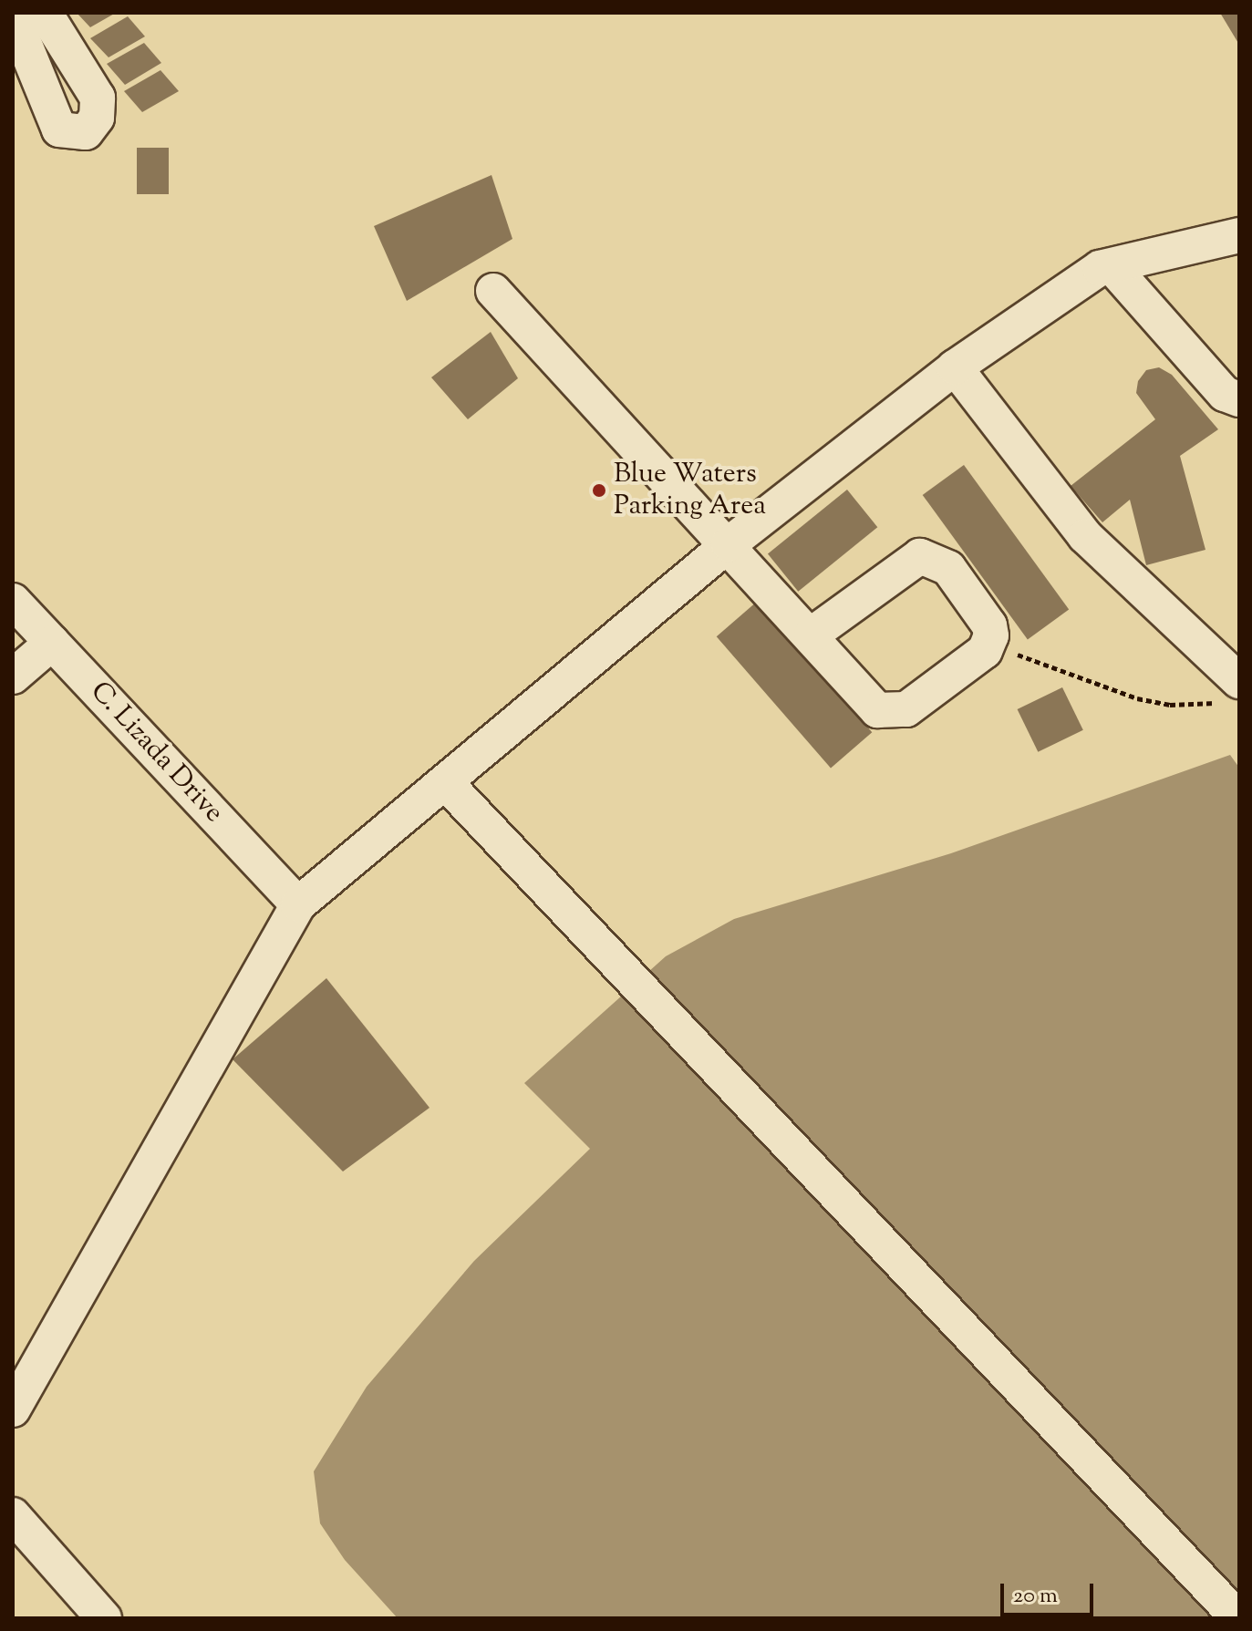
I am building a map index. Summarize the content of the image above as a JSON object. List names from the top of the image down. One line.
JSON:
{"streets":{"street":["C. Lizada Drive"]},"places":["Blue Waters Parking Area"],"scale_bar":"20 m"}
